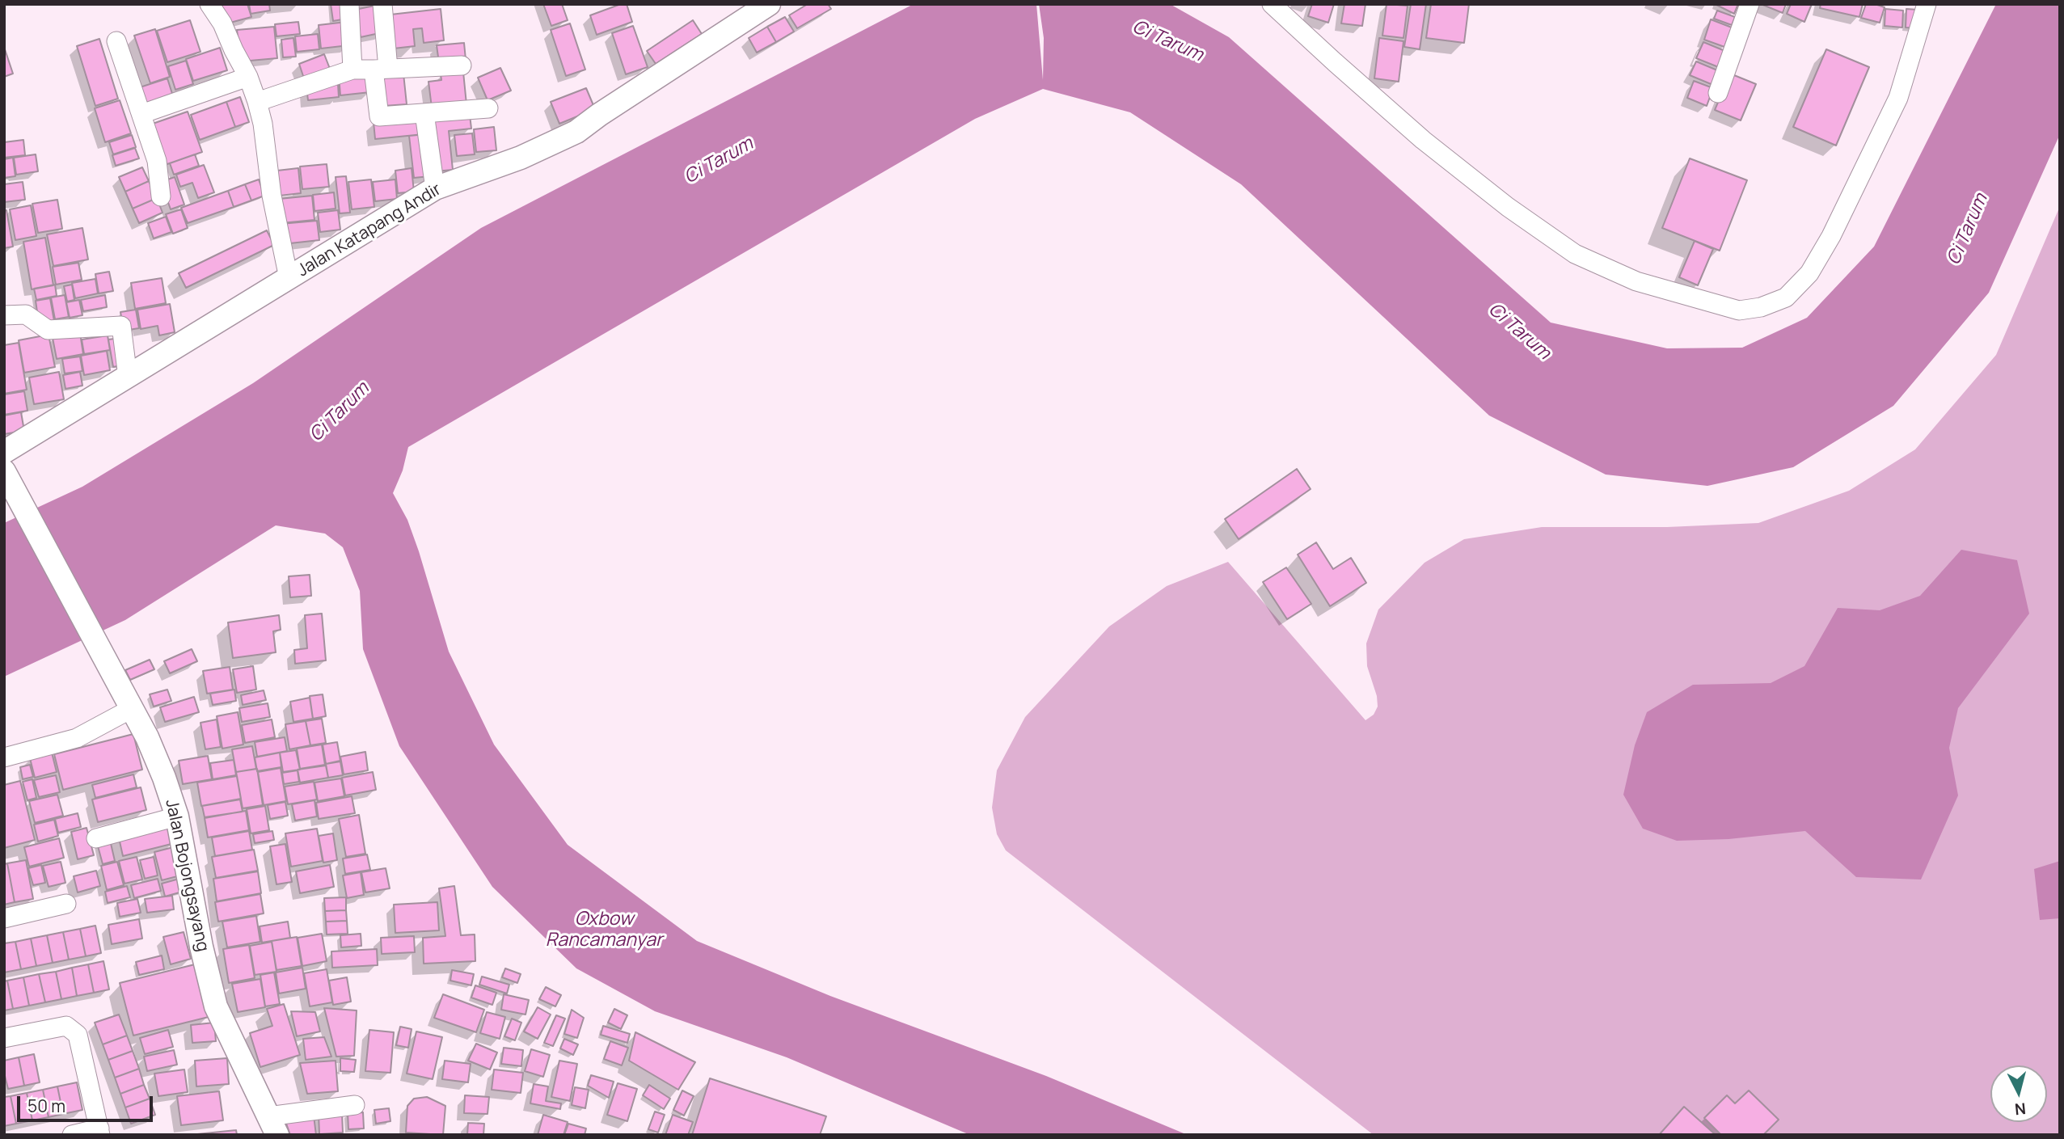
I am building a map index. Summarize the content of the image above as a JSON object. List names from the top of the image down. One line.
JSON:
{"streets":{"street":["Jalan Katapang Andir","Jalan Bojongsayang"]},"water":["Ci Tarum","Oxbow Rancamanyar"],"scale_bar":"50 m","north":"bottom"}
